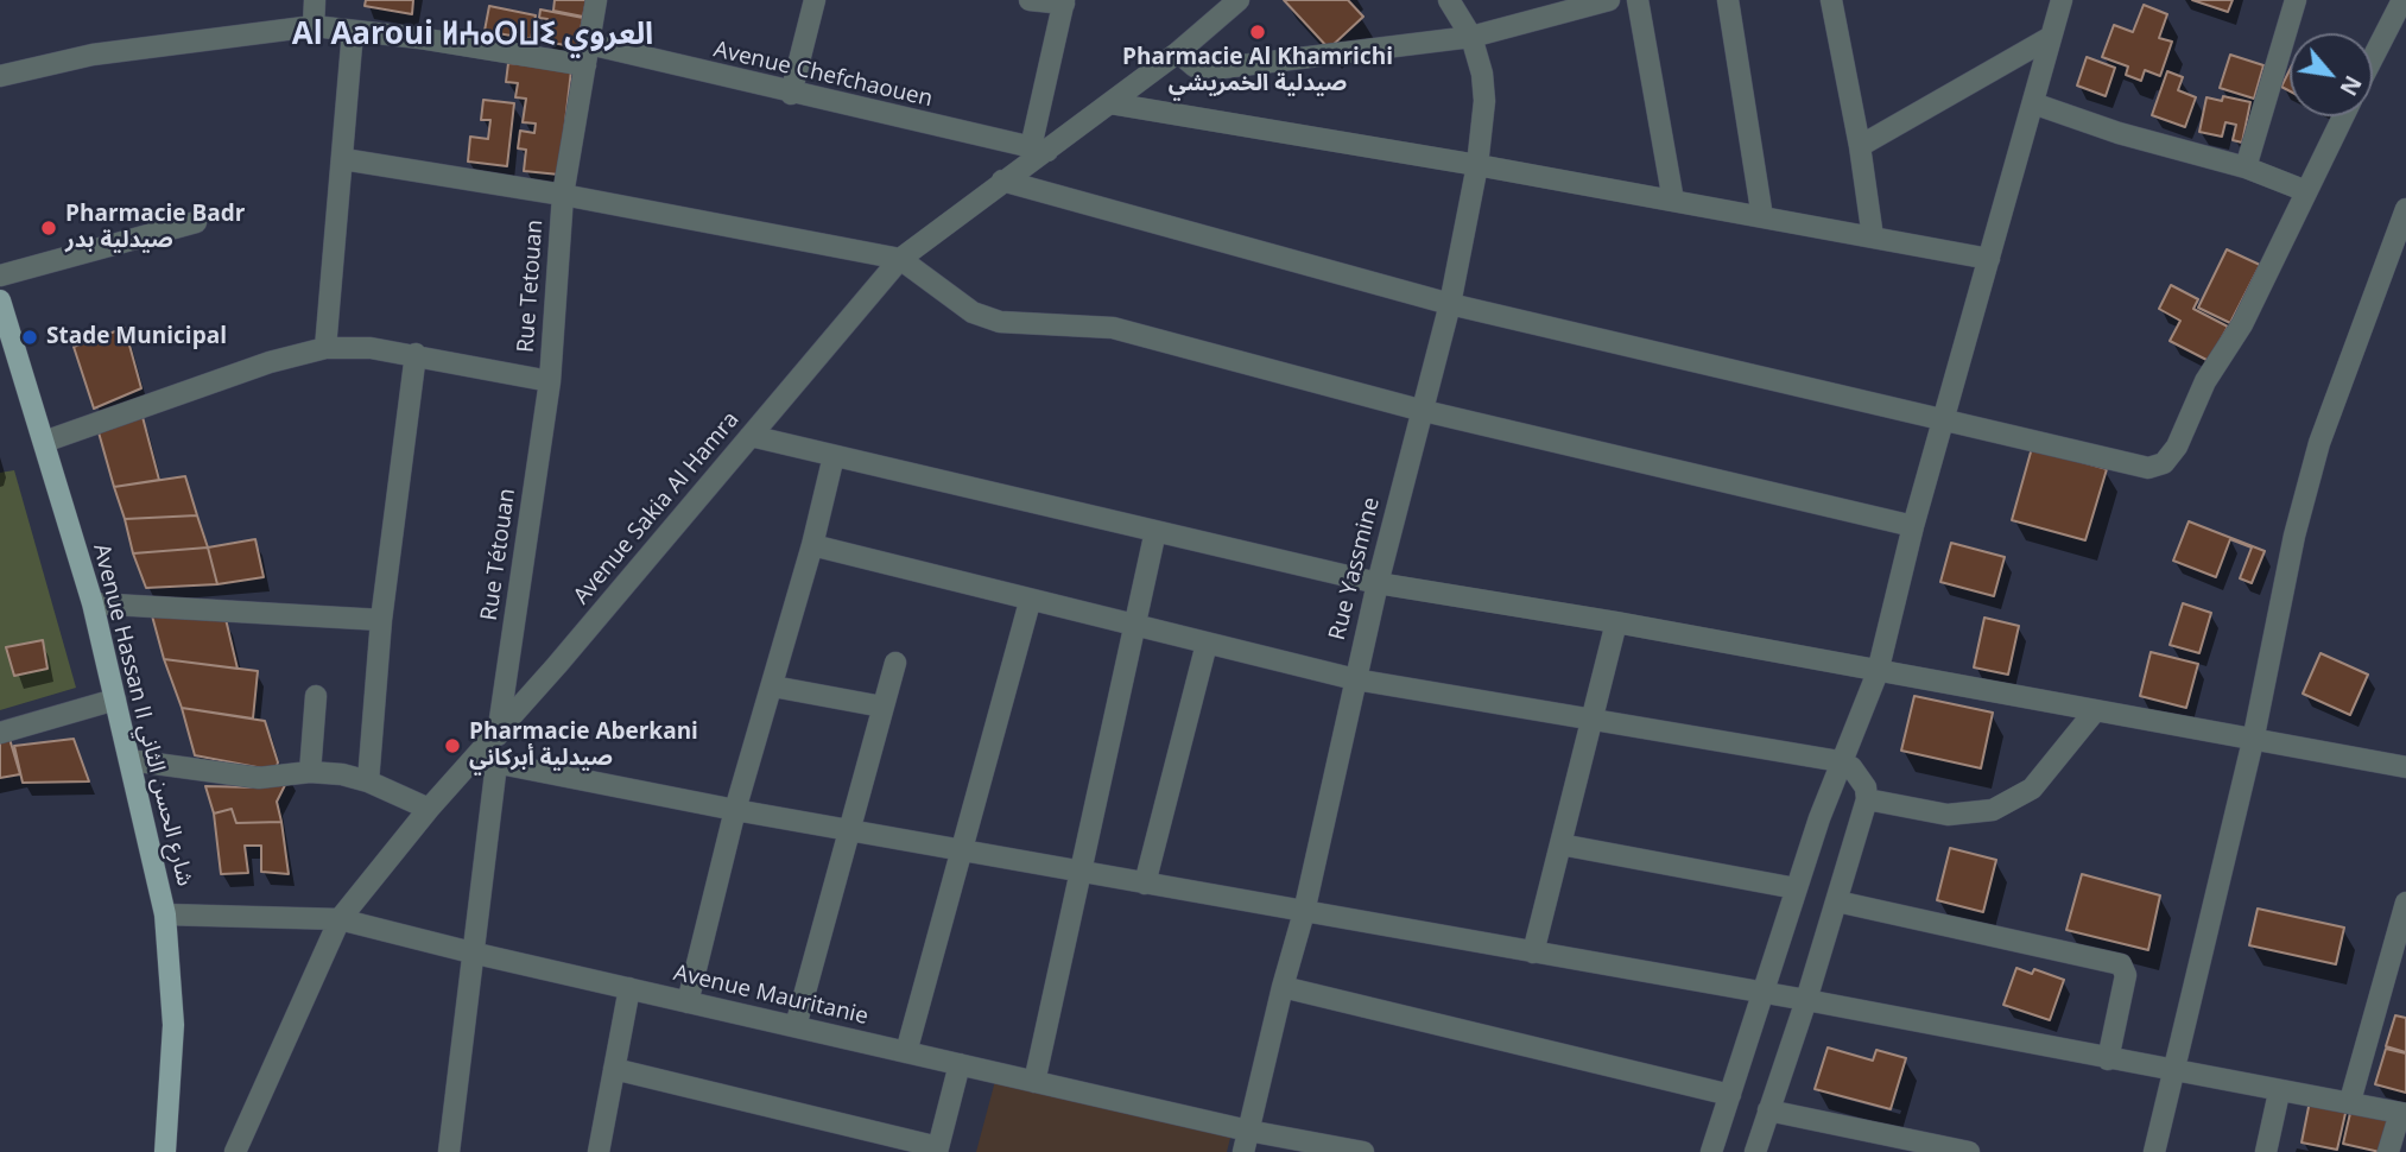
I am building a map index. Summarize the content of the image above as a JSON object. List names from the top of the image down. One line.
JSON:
{"streets":{"main road":["Avenue Hassan II شارع الحسن الثاني"],"street":["Avenue Chefchaouen","Rue Tetouan","Avenue Sakia Al Hamra","Rue Tétouan","Rue Yassmine","Avenue Mauritanie"]},"crossings":[["Avenue Chefchaouen","Avenue Sakia Al Hamra"],["Rue Tetouan","Rue Tétouan"],["Avenue Sakia Al Hamra","Rue Tétouan"],["Avenue Sakia Al Hamra","Avenue Mauritanie"],["Rue Yassmine","Avenue Mauritanie"],["Avenue Hassan II شارع الحسن الثاني","Avenue Mauritanie"]],"districts":["Al Aaroui ⵍⵄⴰⵔⵡⵉ العروي"],"places":["Pharmacie Al Khamrichi صيدلية الخمريشي","Pharmacie Badr صيدلية بدر","Stade Municipal","Pharmacie Aberkani صيدلية أبركاني"],"north":"bottom right"}
